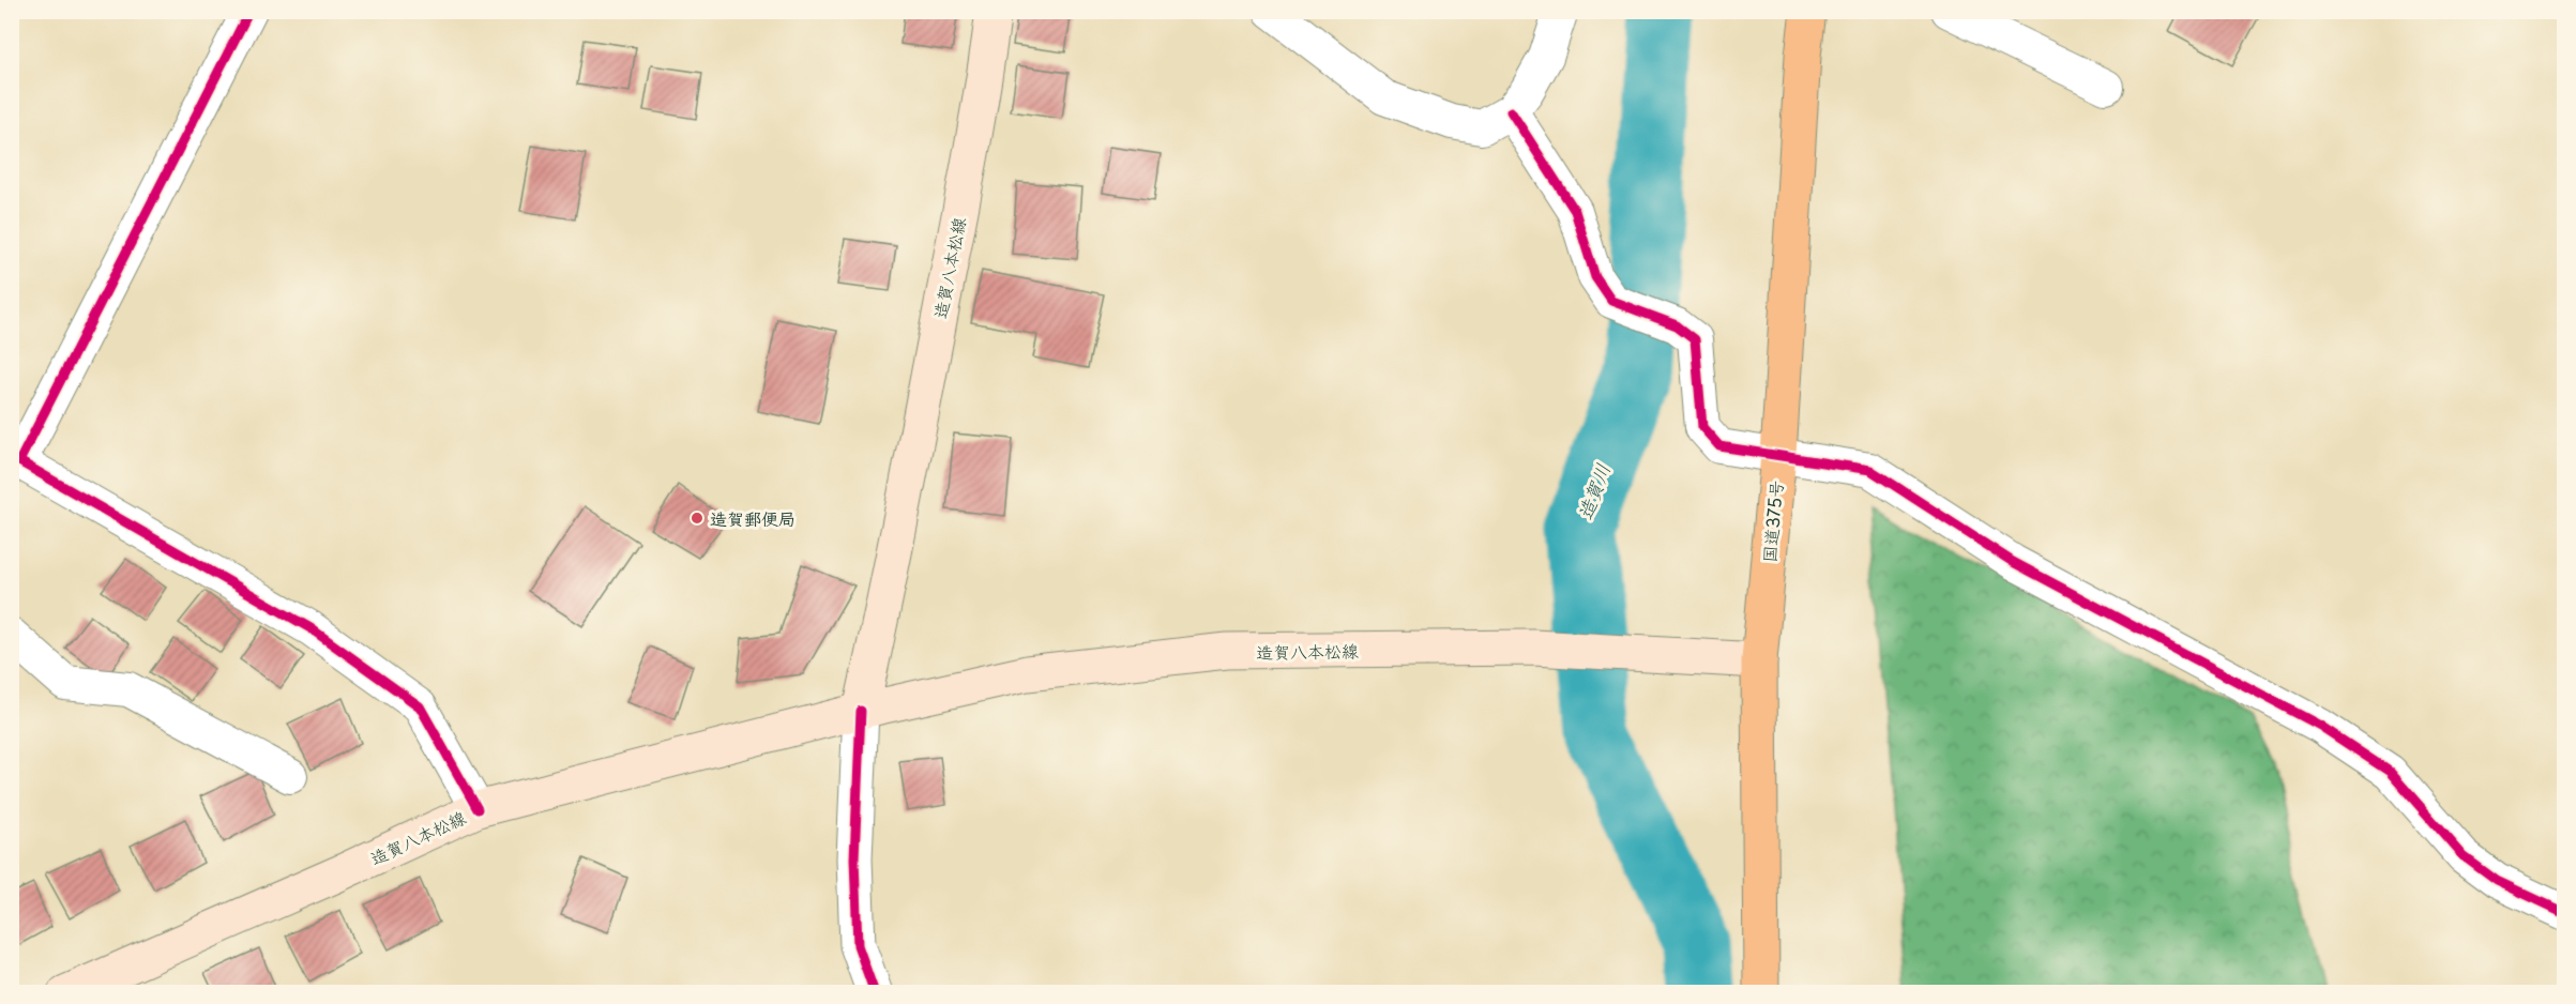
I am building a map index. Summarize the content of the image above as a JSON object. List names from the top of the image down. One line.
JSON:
{"streets":{"highway":["国道375号"],"main road":["造賀八本松線"]},"crossings":[["造賀八本松線","国道375号"]],"water":["造賀川"],"places":["造賀郵便局"]}
